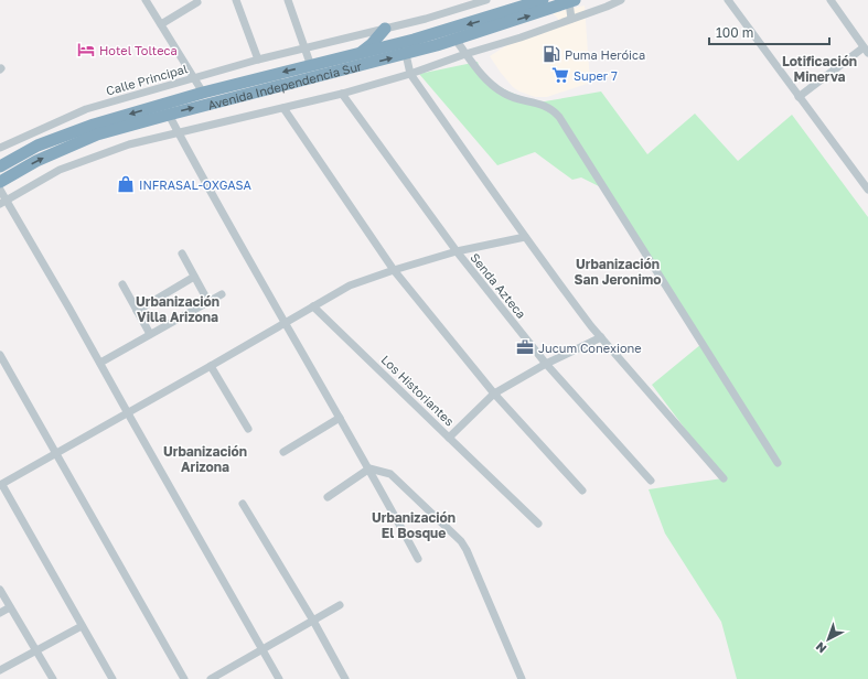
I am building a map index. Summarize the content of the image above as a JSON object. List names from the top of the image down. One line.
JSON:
{"streets":{"highway":["Avenida Independencia Sur"],"street":["Calle Principal","Senda Azteca","Los Historiantes"]},"crossings":[["Calle Principal","Avenida Independencia Sur"],["Senda Azteca","Los Historiantes"]],"districts":["Lotificación Minerva","Urbanización San Jeronimo","Urbanización Villa Arizona","Urbanización Arizona","Urbanización El Bosque"],"places":{"hotel":["Hotel Tolteca"],"fuel station":["Puma Heróica"],"supermarket":["Super 7"],"shop":["INFRASAL-OXGASA"],"office":["Jucum Conexione"]},"scale_bar":"100 m","north":"bottom left"}
